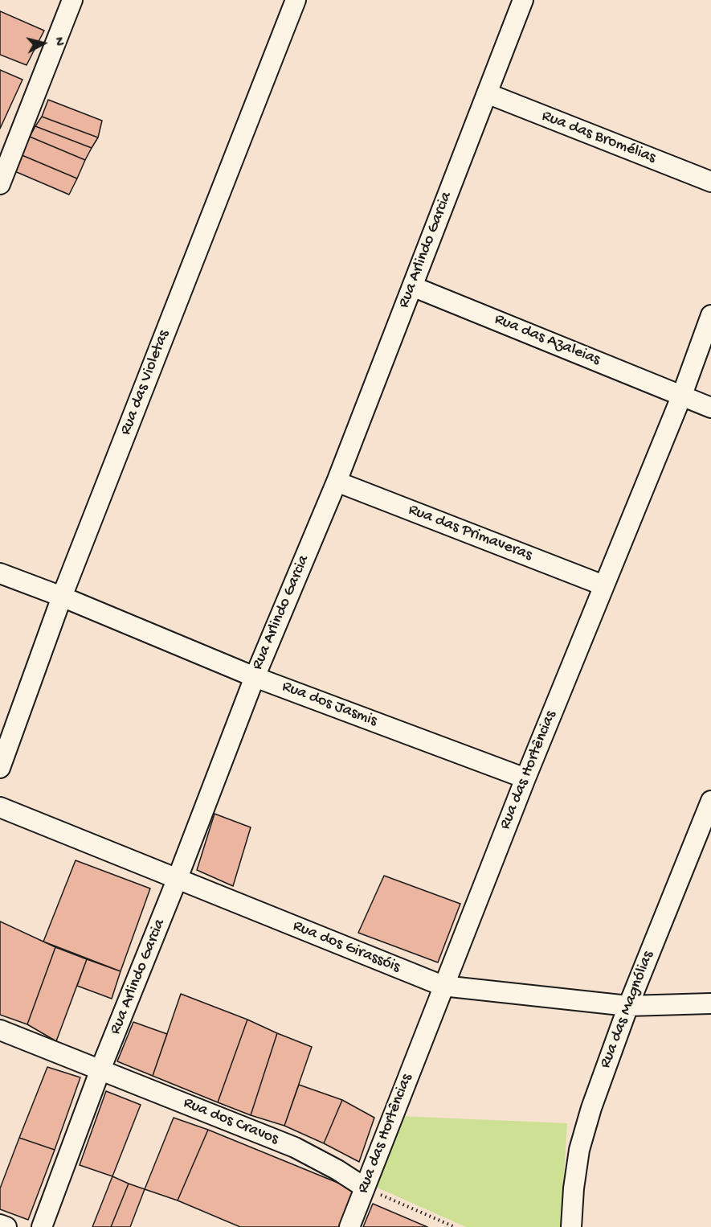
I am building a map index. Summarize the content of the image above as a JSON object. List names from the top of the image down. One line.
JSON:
{"streets":{"street":["Rua das Bromélias","Rua Arlindo Garcia","Rua das Azaleias","Rua das Violetas","Rua das Primaveras","Rua dos Jasmis","Rua das Hortências","Rua dos Girassóis","Rua das Magnólias","Rua dos Cravos"]},"crossings":[["Rua das Bromélias","Rua Arlindo Garcia"],["Rua Arlindo Garcia","Rua das Azaleias"],["Rua Arlindo Garcia","Rua das Primaveras"],["Rua Arlindo Garcia","Rua dos Jasmis"],["Rua Arlindo Garcia","Rua dos Girassóis"],["Rua Arlindo Garcia","Rua dos Cravos"],["Rua das Azaleias","Rua das Hortências"],["Rua das Violetas","Rua dos Jasmis"],["Rua das Primaveras","Rua das Hortências"],["Rua dos Jasmis","Rua das Hortências"],["Rua das Hortências","Rua dos Girassóis"],["Rua das Hortências","Rua dos Cravos"],["Rua dos Girassóis","Rua das Magnólias"]],"north":"right"}
